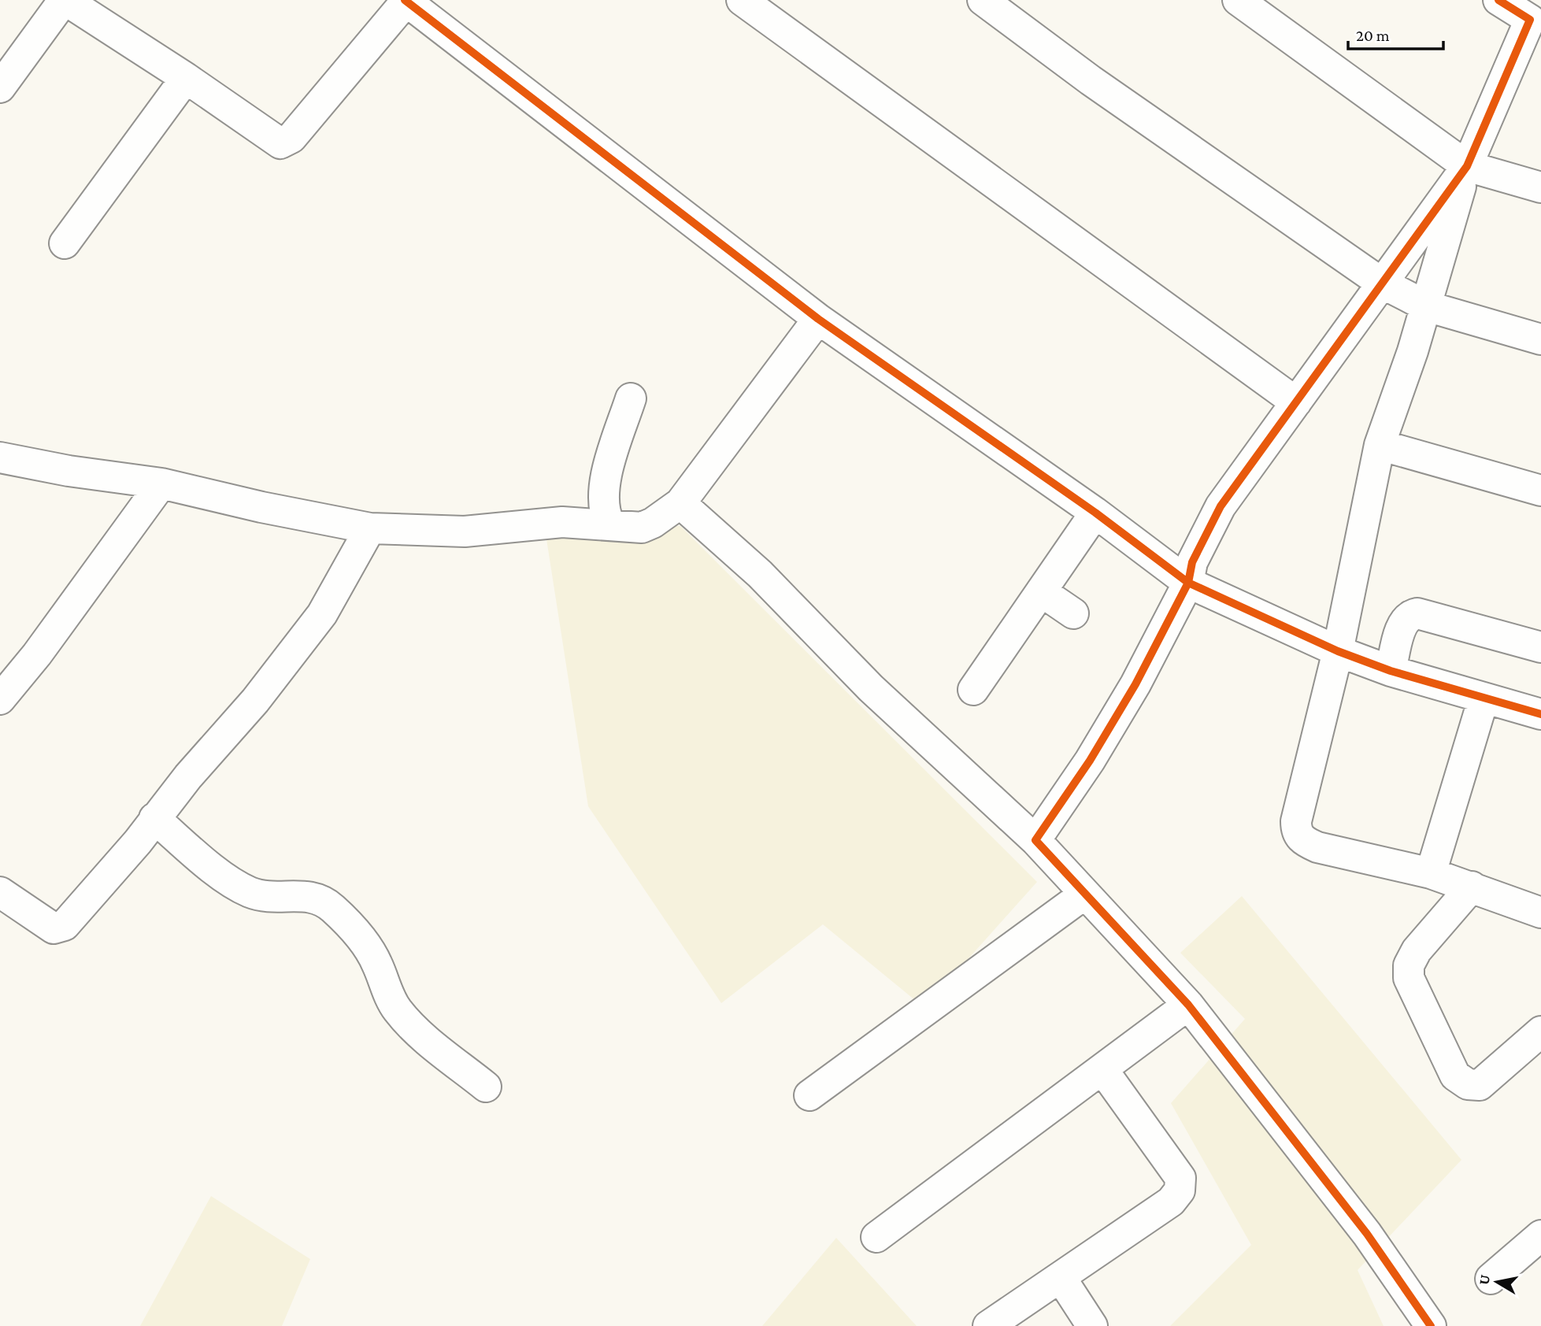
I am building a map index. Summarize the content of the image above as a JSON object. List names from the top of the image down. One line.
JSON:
{"scale_bar":"20 m","north":"left"}
